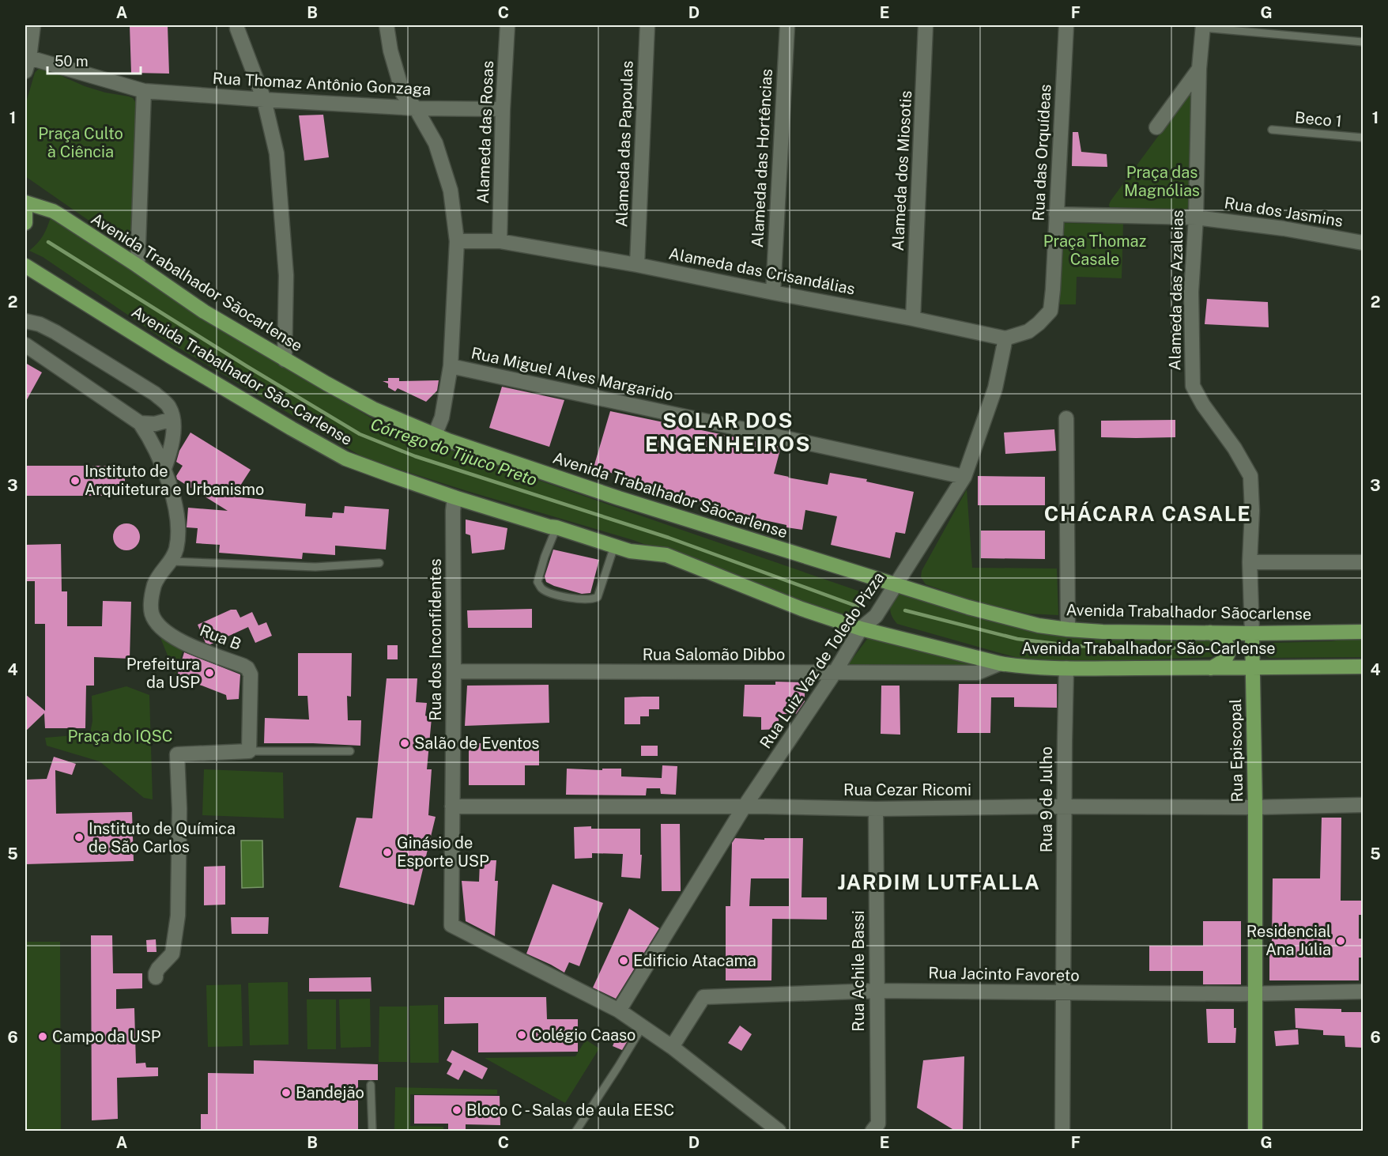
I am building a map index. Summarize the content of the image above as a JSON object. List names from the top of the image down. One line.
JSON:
{"streets":{"main road":["Avenida Trabalhador Sãocarlense","Avenida Trabalhador São-Carlense","Rua Episcopal"],"street":["Rua Thomaz Antônio Gonzaga","Alameda das Rosas","Alameda das Papoulas","Rua das Orquídeas","Alameda das Hortências","Alameda dos Miosotis","Rua dos Jasmins","Alameda das Crisandálias","Alameda das Azaleias","Rua Miguel Alves Margarido","Rua B","Rua dos Inconfidentes","Rua Salomão Dibbo","Rua Luiz Vaz de Toledo Pizza","Rua Cezar Ricomi","Rua 9 de Julho","Rua Achile Bassi","Rua Jacinto Favoreto"],"lane":["Beco 1"]},"crossings":[["Rua Thomaz Antônio Gonzaga","Alameda das Rosas"],["Alameda das Rosas","Alameda das Crisandálias"],["Alameda das Papoulas","Alameda das Crisandálias"],["Rua das Orquídeas","Rua dos Jasmins"],["Rua das Orquídeas","Alameda das Crisandálias"],["Rua das Orquídeas","Rua Luiz Vaz de Toledo Pizza"],["Alameda das Hortências","Alameda das Crisandálias"],["Alameda dos Miosotis","Alameda das Crisandálias"],["Rua dos Jasmins","Alameda das Azaleias"],["Alameda das Crisandálias","Rua Luiz Vaz de Toledo Pizza"],["Avenida Trabalhador Sãocarlense","Rua Luiz Vaz de Toledo Pizza"],["Avenida Trabalhador Sãocarlense","Rua Episcopal"],["Alameda das Azaleias","Rua Episcopal"],["Rua Miguel Alves Margarido","Rua Luiz Vaz de Toledo Pizza"],["Avenida Trabalhador São-Carlense","Rua dos Inconfidentes"],["Avenida Trabalhador São-Carlense","Rua Salomão Dibbo"],["Avenida Trabalhador São-Carlense","Rua Luiz Vaz de Toledo Pizza"],["Avenida Trabalhador São-Carlense","Rua Episcopal"],["Avenida Trabalhador São-Carlense","Rua 9 de Julho"],["Rua dos Inconfidentes","Rua Salomão Dibbo"],["Rua dos Inconfidentes","Rua Luiz Vaz de Toledo Pizza"],["Rua dos Inconfidentes","Rua Cezar Ricomi"],["Rua Salomão Dibbo","Rua Luiz Vaz de Toledo Pizza"],["Rua Luiz Vaz de Toledo Pizza","Rua Cezar Ricomi"],["Rua Episcopal","Rua Cezar Ricomi"],["Rua Episcopal","Rua Jacinto Favoreto"],["Rua Cezar Ricomi","Rua 9 de Julho"],["Rua Cezar Ricomi","Rua Achile Bassi"],["Rua 9 de Julho","Rua Jacinto Favoreto"],["Rua Achile Bassi","Rua Jacinto Favoreto"]],"districts":["SOLAR DOS ENGENHEIROS","CHÁCARA CASALE","JARDIM LUTFALLA"],"water":["Córrego do Tijuco Preto"],"parks":["Praça Culto à Ciência","Praça das Magnólias","Praça Thomaz Casale","Praça do IQSC"],"places":["Instituto de Arquitetura e Urbanismo","Prefeitura da USP","Salão de Eventos","Instituto de Química de São Carlos","Ginásio de Esporte USP","Residencial Ana Júlia","Edificio Atacama","Colégio Caaso","Campo da USP","Bandejão","Bloco C - Salas de aula EESC"],"scale_bar":"50 m","grid":{"columns":["A","B","C","D","E","F","G"],"rows":["1","2","3","4","5","6"]}}
